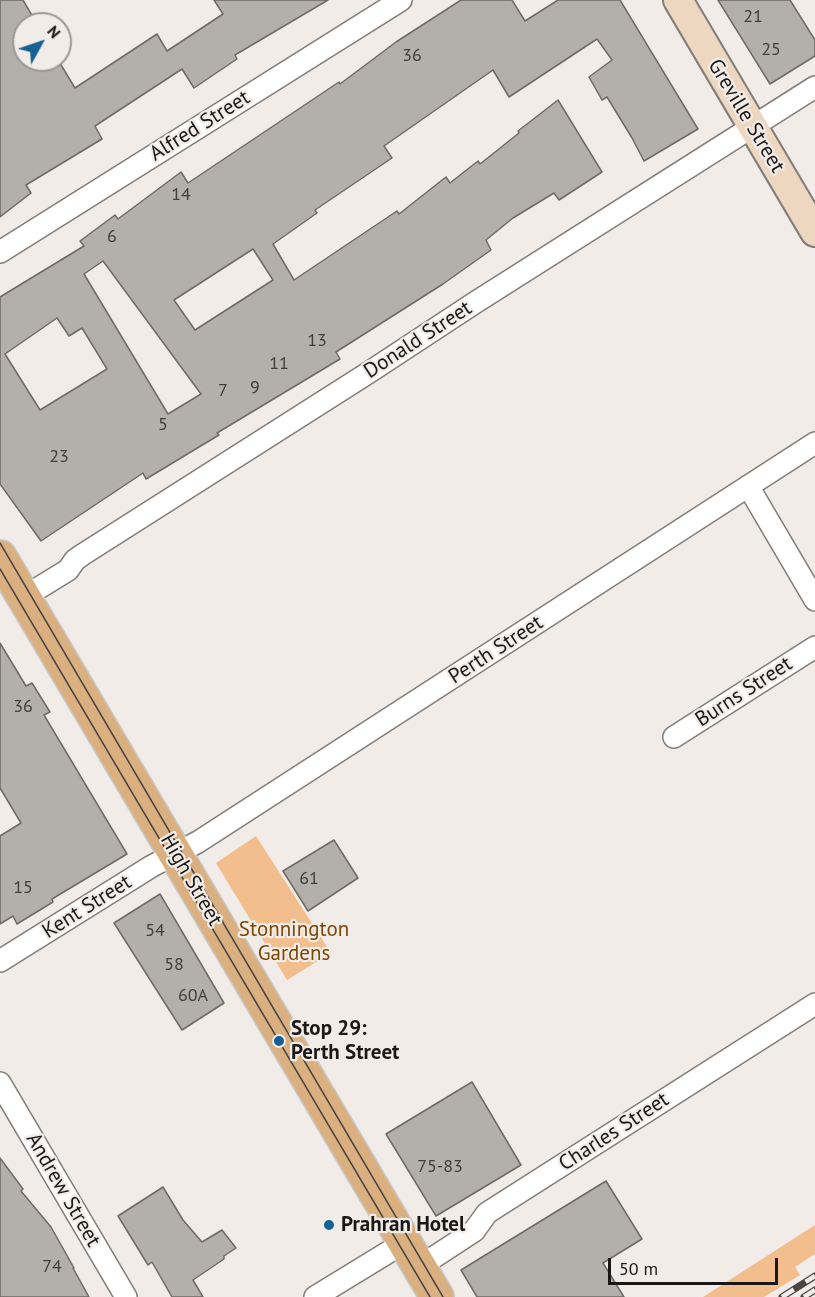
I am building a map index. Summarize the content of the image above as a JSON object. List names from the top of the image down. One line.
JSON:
{"streets":{"main road":["High Street"],"street":["Greville Street","Alfred Street","Donald Street","Perth Street","Burns Street","Kent Street","Charles Street","Andrew Street"]},"crossings":[["Greville Street","Donald Street"],["Donald Street","High Street"],["Perth Street","High Street"],["Perth Street","Kent Street"],["High Street","Kent Street"],["High Street","Charles Street"]],"parks":["Stonnington Gardens"],"places":["Stop 29: Perth Street","Prahran Hotel"],"house_numbers":["21","25","36","14","6","13","11","9","7","5","23","36","61","15","54","58","60A","75-83","74"],"scale_bar":"50 m","north":"top right"}
